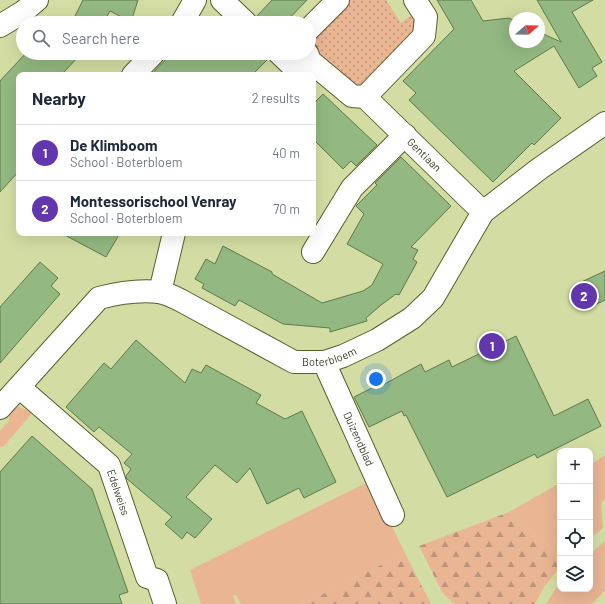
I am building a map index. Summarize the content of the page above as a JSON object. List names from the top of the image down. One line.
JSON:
{"streets":{"street":["Gentiaan","Boterbloem","Duizendblad","Edelweiss"]},"crossings":[["Gentiaan","Boterbloem"],["Boterbloem","Duizendblad"],["Boterbloem","Edelweiss"]],"north":"right","page":{"search":"Search here","heading":["Nearby","2 results"],"list":[{"mark":"1","name":"De Klimboom","note":"School · Boterbloem","value":"40 m"},{"mark":"2","name":"Montessorischool Venray","note":"School · Boterbloem","value":"70 m"}],"pins":["2","1"],"map_buttons":["+","−"]}}
